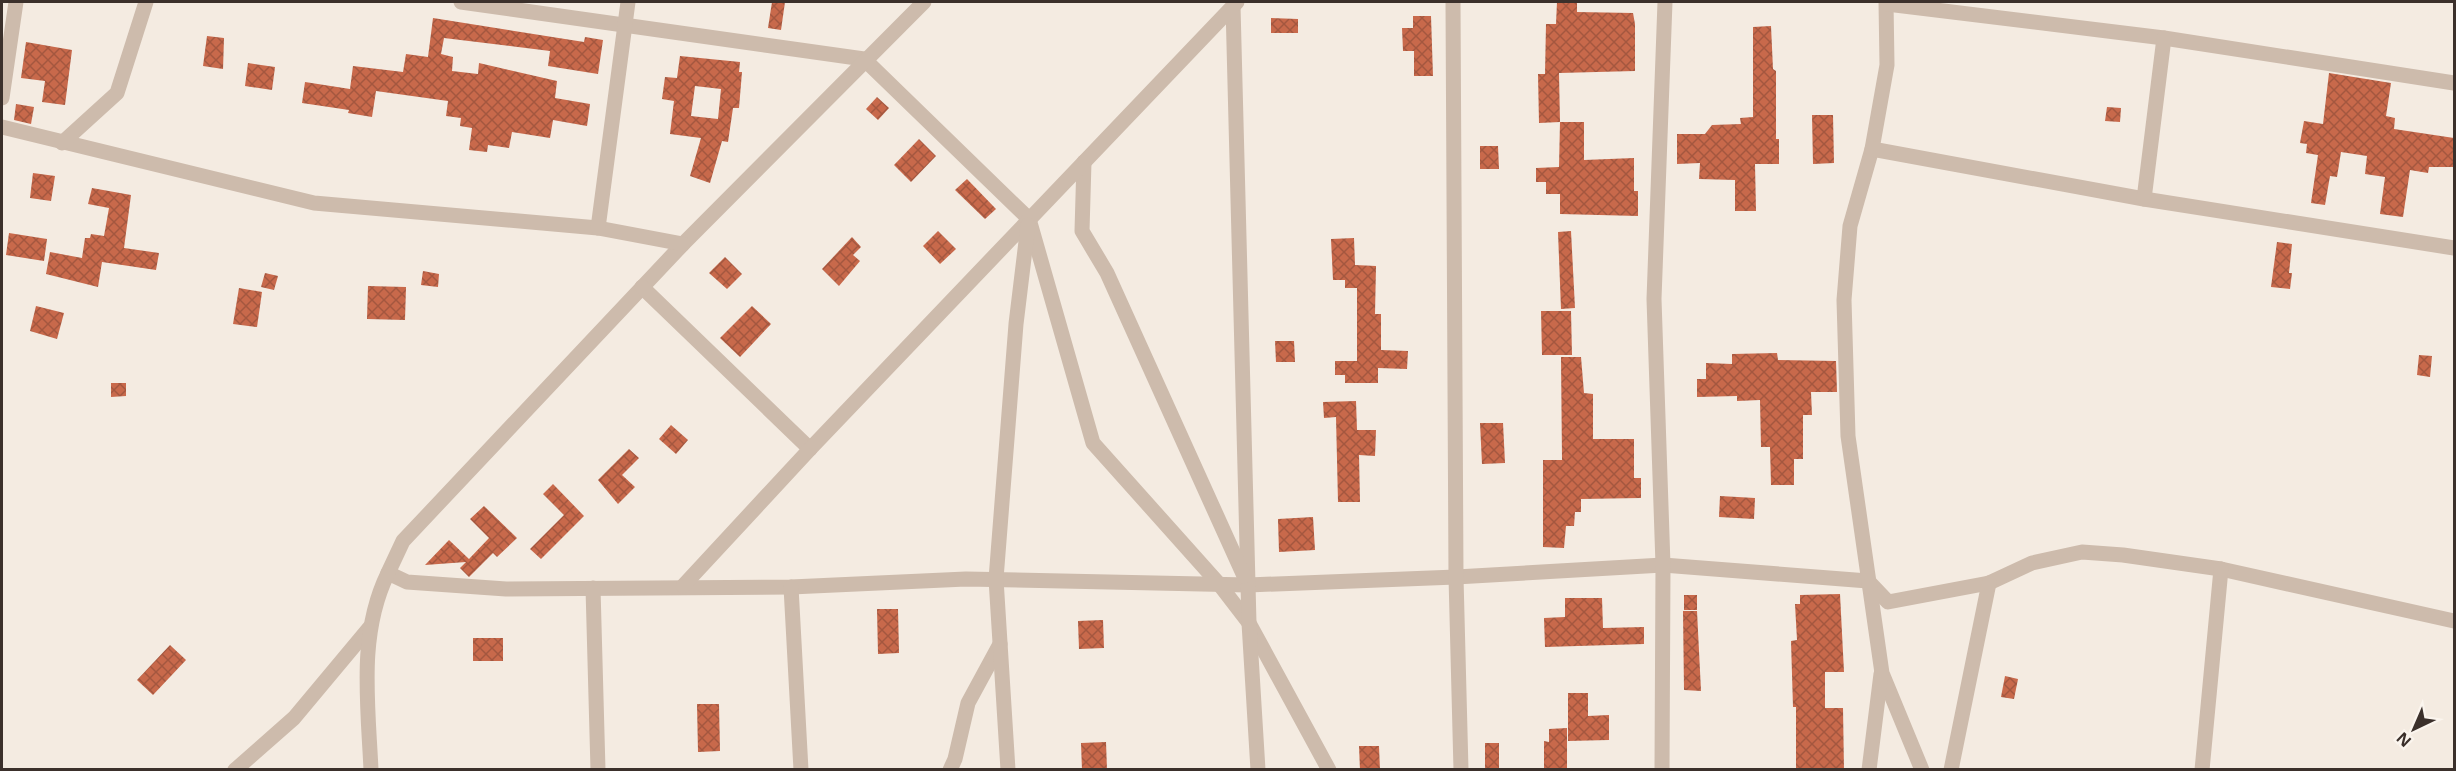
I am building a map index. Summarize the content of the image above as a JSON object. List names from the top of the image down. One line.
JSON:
{"north":"bottom left"}
